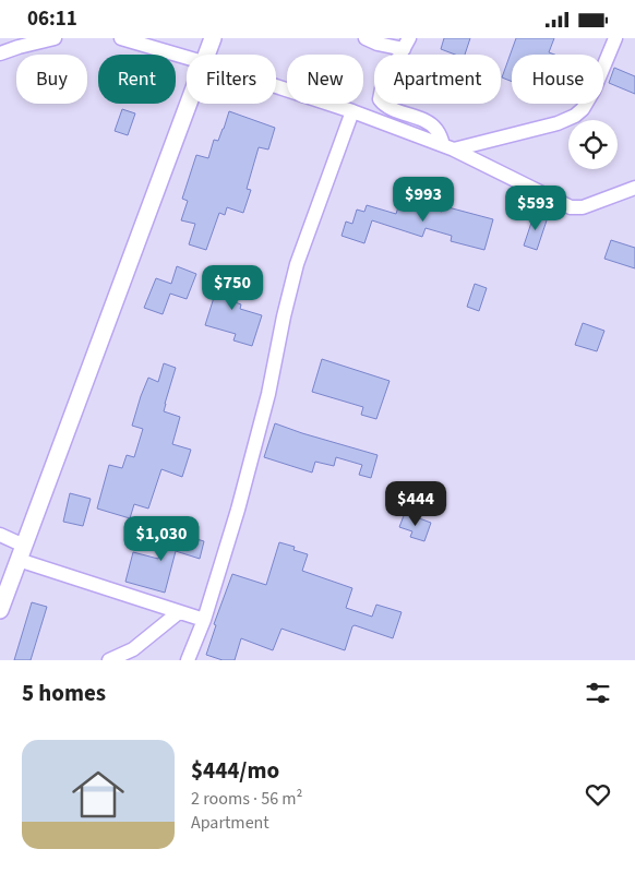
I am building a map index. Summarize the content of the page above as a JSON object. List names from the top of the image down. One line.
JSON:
{"page":{"status":"06:11","chip":["Buy","Rent","Filters","New","Apartment","House"],"price":["$993","$593","$750","$444","$1,030"],"heading":"5 homes","list":[{"name":"$444/mo","note":"2 rooms · 56 m² · Apartment"}]}}
